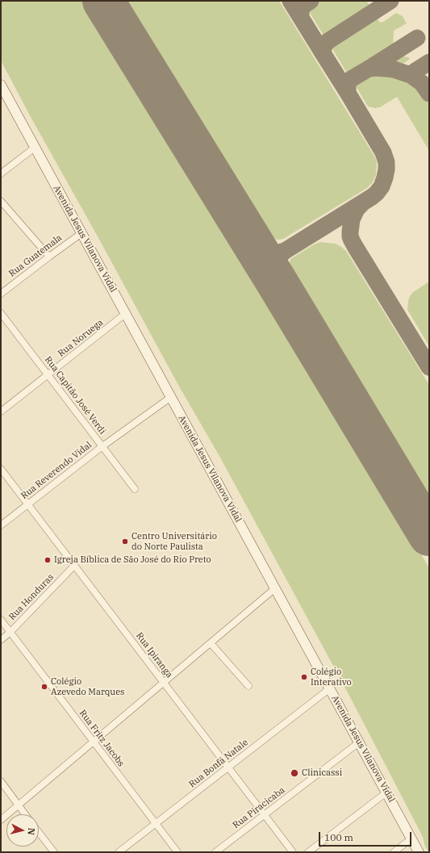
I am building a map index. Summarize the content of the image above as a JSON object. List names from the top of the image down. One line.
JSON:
{"streets":{"street":["Avenida Jesus Vilanova Vidal","Rua Guatemala","Rua Noruega","Rua Capitão José Verdi","Rua Reverendo Vidal","Rua Honduras","Rua Ipiranga","Rua Fritz Jacobs","Rua Bonfá Natale","Rua Piracicaba"]},"crossings":[["Avenida Jesus Vilanova Vidal","Rua Guatemala"],["Avenida Jesus Vilanova Vidal","Rua Noruega"],["Avenida Jesus Vilanova Vidal","Rua Reverendo Vidal"],["Avenida Jesus Vilanova Vidal","Rua Bonfá Natale"],["Avenida Jesus Vilanova Vidal","Rua Piracicaba"],["Rua Noruega","Rua Capitão José Verdi"],["Rua Capitão José Verdi","Rua Reverendo Vidal"],["Rua Reverendo Vidal","Rua Ipiranga"],["Rua Honduras","Rua Ipiranga"],["Rua Honduras","Rua Fritz Jacobs"],["Rua Ipiranga","Rua Bonfá Natale"],["Rua Ipiranga","Rua Piracicaba"],["Rua Fritz Jacobs","Rua Bonfá Natale"]],"places":["Centro Universitário do Norte Paulista","Igreja Bíblica de São José do Rio Preto","Colégio Interativo","Colégio Azevedo Marques","Clinicassi"],"scale_bar":"100 m","north":"right"}
